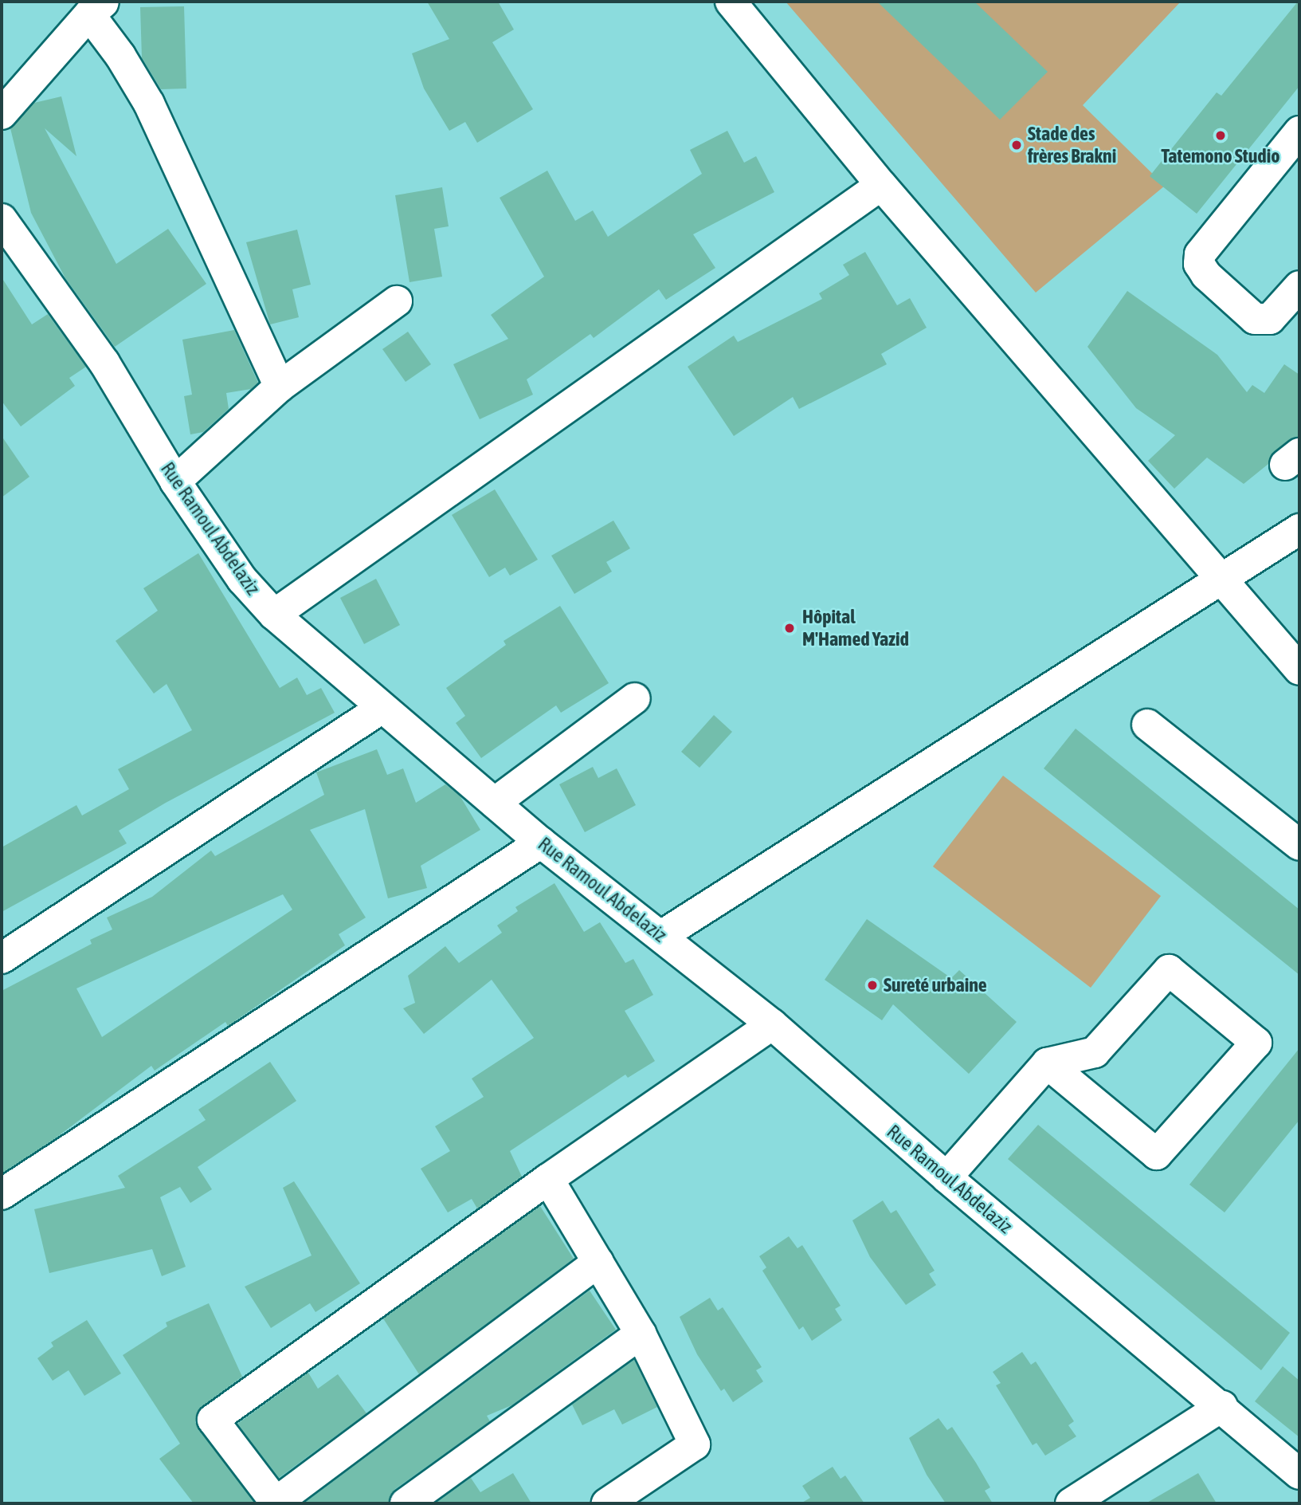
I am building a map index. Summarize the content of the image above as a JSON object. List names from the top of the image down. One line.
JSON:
{"streets":{"street":["Rue Ramoul Abdelaziz"]},"places":["Tatemono Studio","Stade des frères Brakni","Hôpital M'Hamed Yazid","Sureté urbaine"]}
